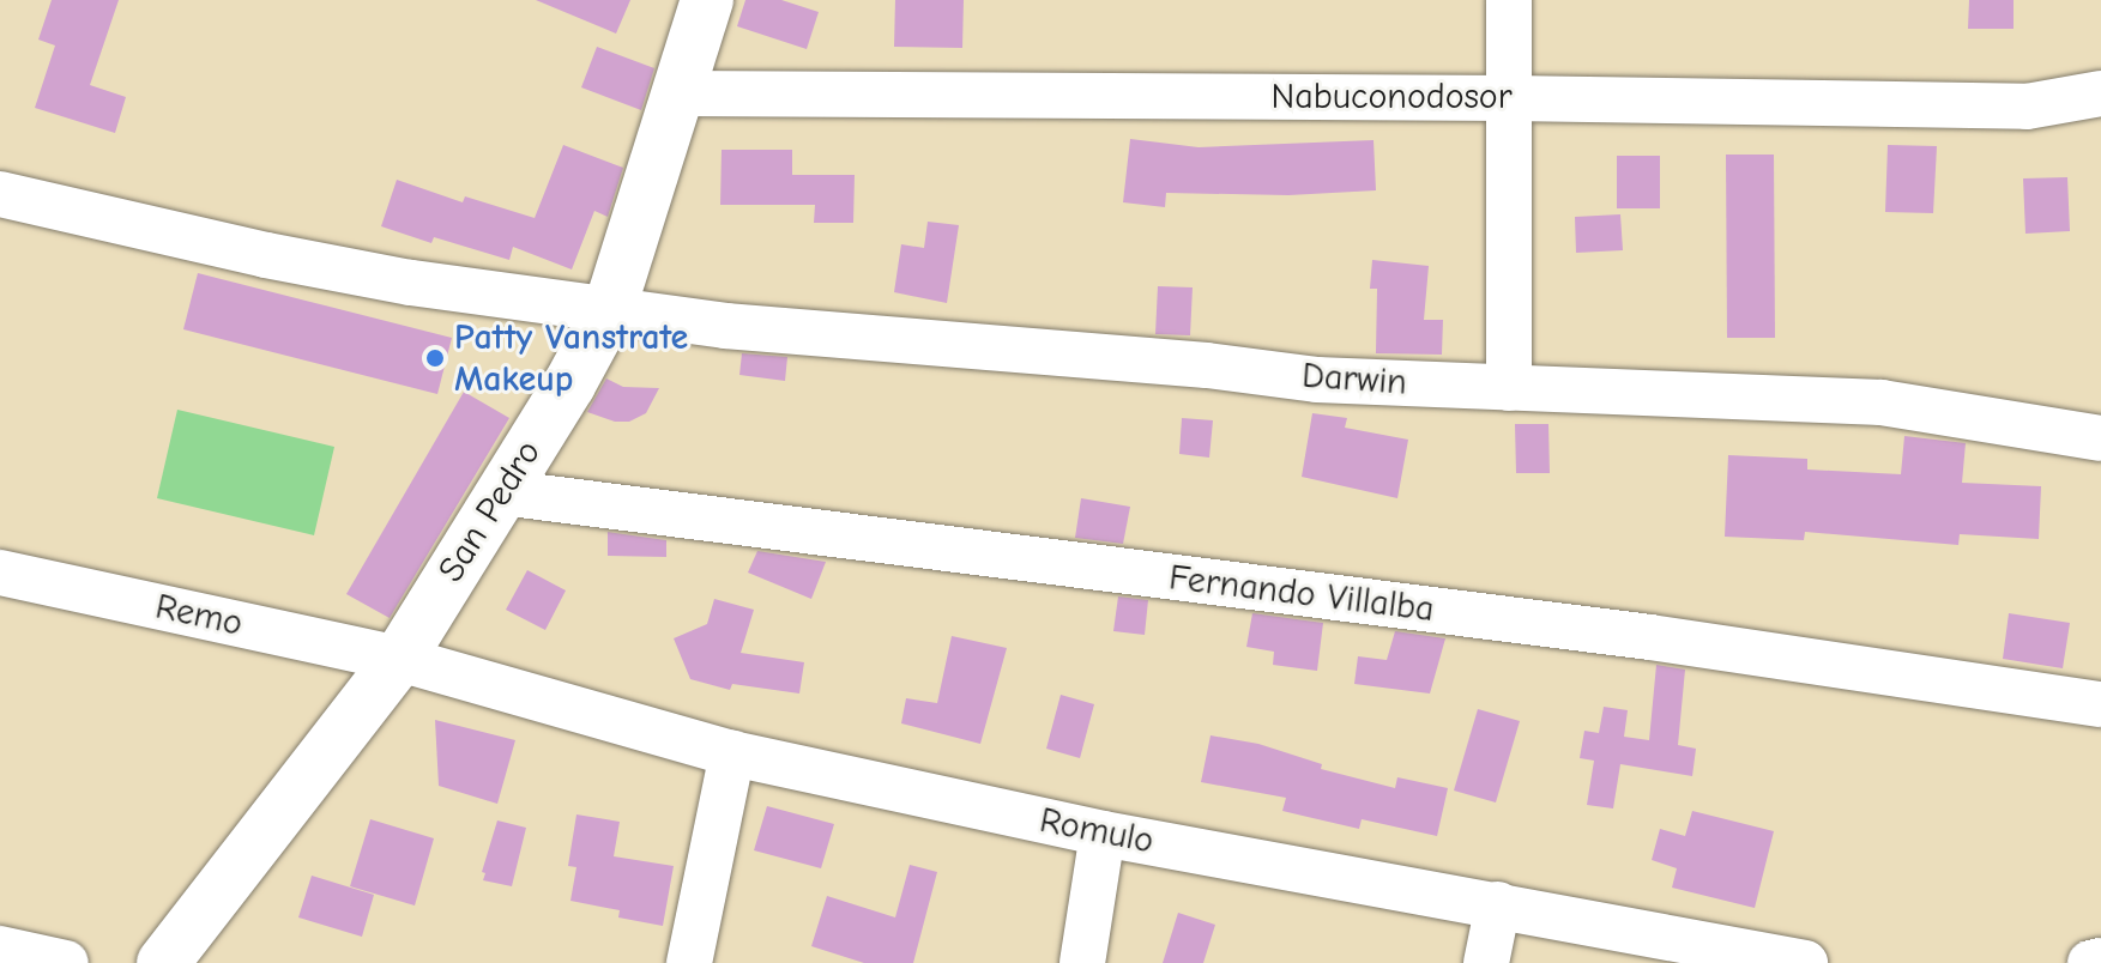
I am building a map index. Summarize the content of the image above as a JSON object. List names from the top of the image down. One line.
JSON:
{"streets":{"main road":["San Pedro"],"street":["Nabuconodosor","Darwin","Fernando Villalba","Remo","Romulo"]},"crossings":[["Nabuconodosor","San Pedro"],["Darwin","San Pedro"],["San Pedro","Fernando Villalba"],["San Pedro","Remo"],["San Pedro","Romulo"],["Remo","Romulo"]],"places":["Patty Vanstrate Makeup"]}
